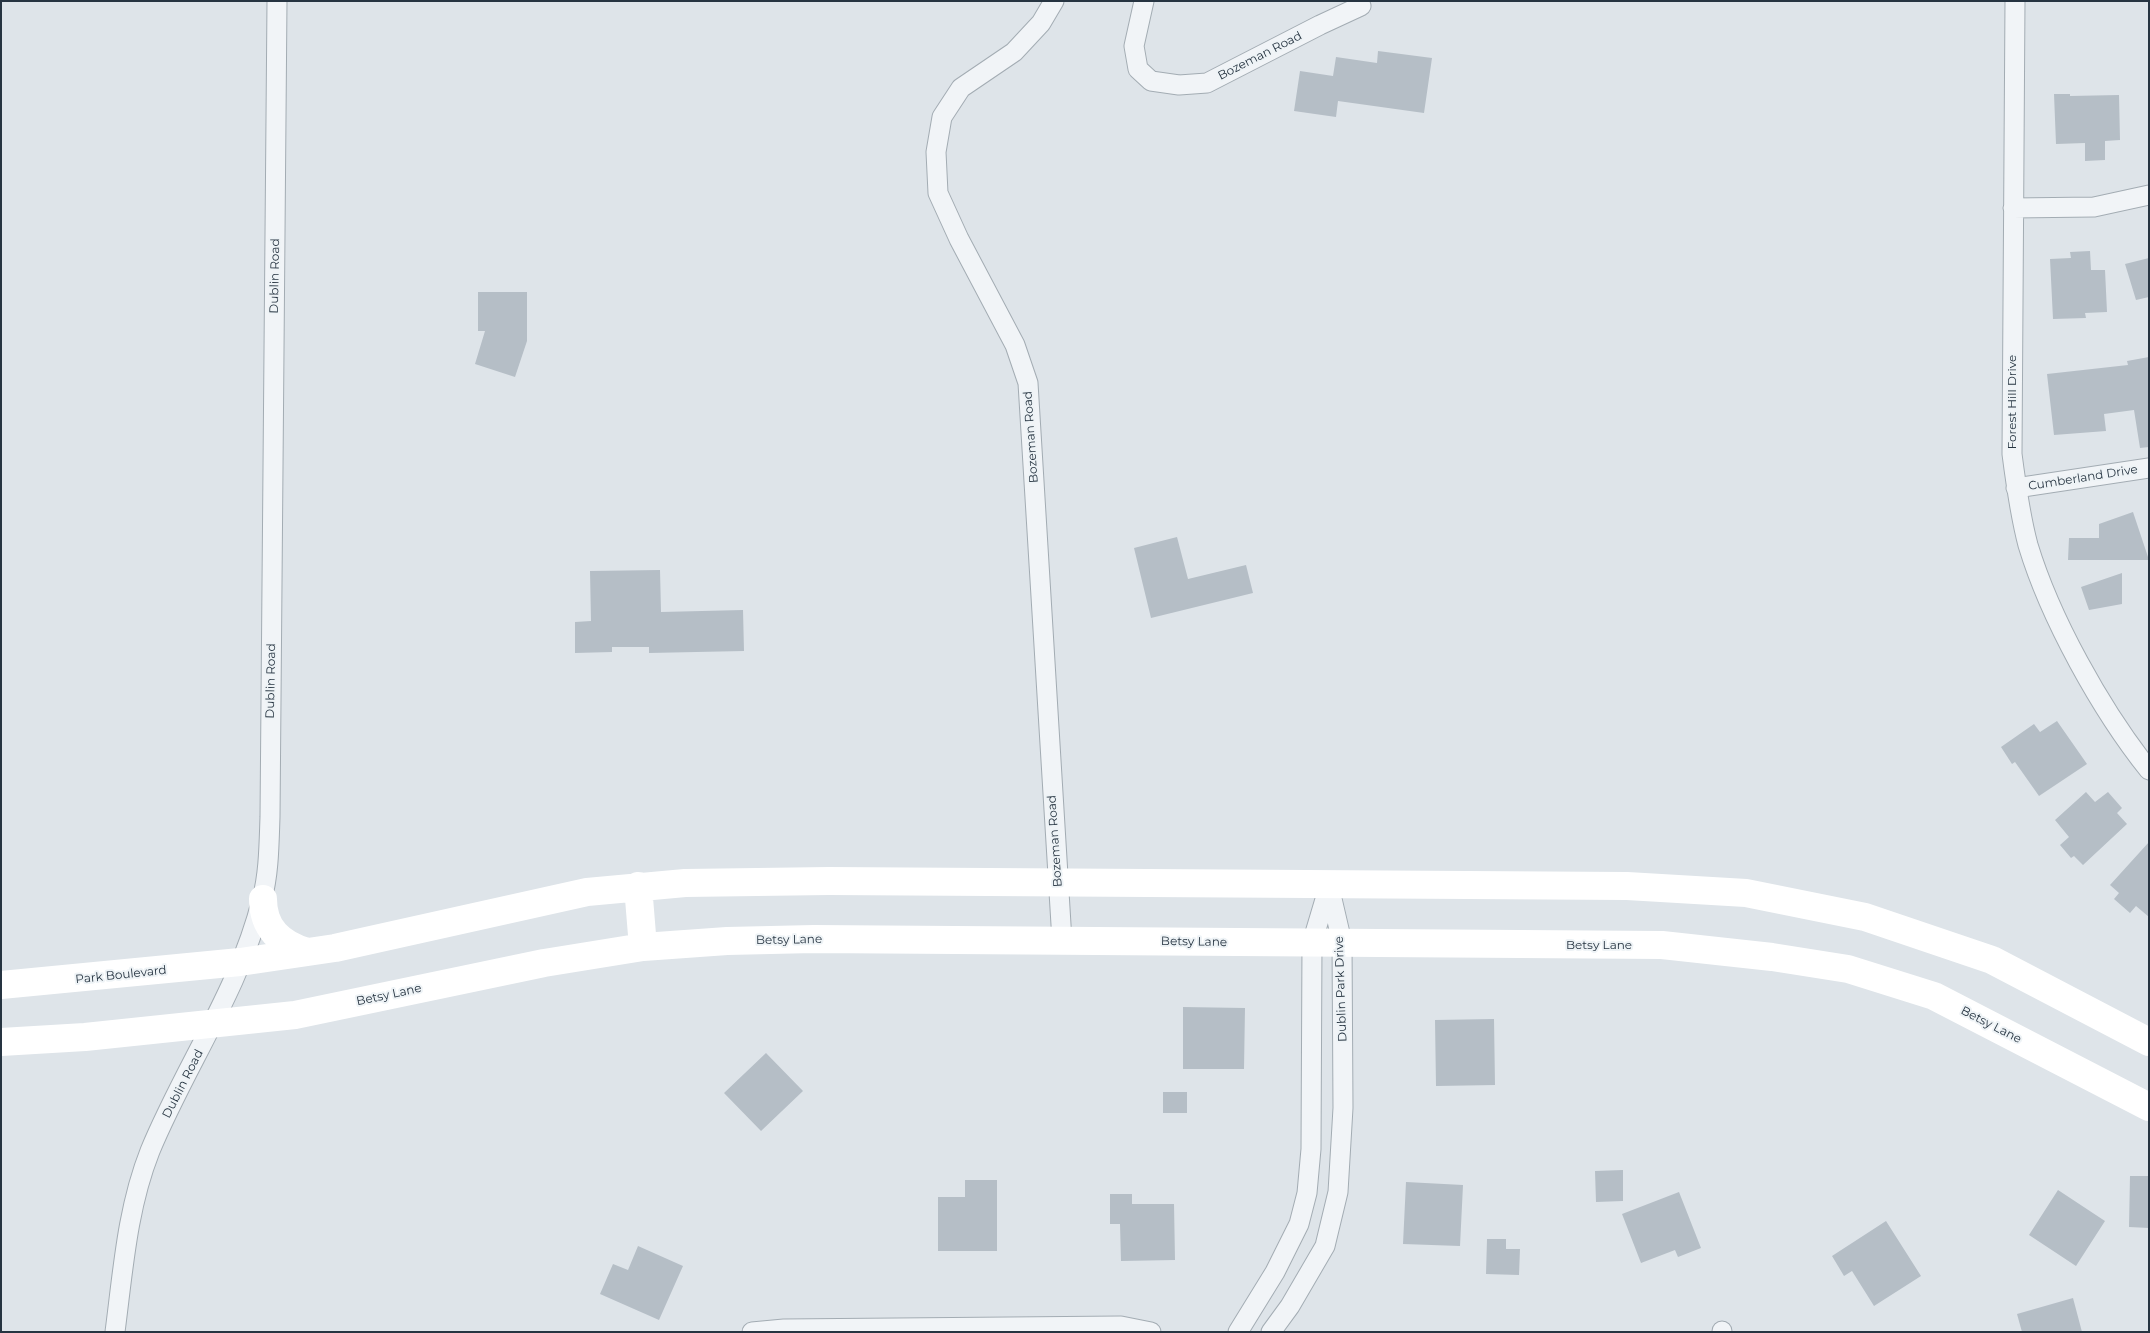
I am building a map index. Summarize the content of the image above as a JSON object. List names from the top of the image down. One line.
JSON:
{"streets":{"main road":["Betsy Lane","Park Boulevard"],"street":["Bozeman Road","Dublin Road","Forest Hill Drive","Cumberland Drive","Dublin Park Drive"]},"crossings":[["Bozeman Road","Betsy Lane"],["Dublin Road","Betsy Lane"],["Dublin Road","Park Boulevard"],["Forest Hill Drive","Cumberland Drive"],["Betsy Lane","Dublin Park Drive"]]}
